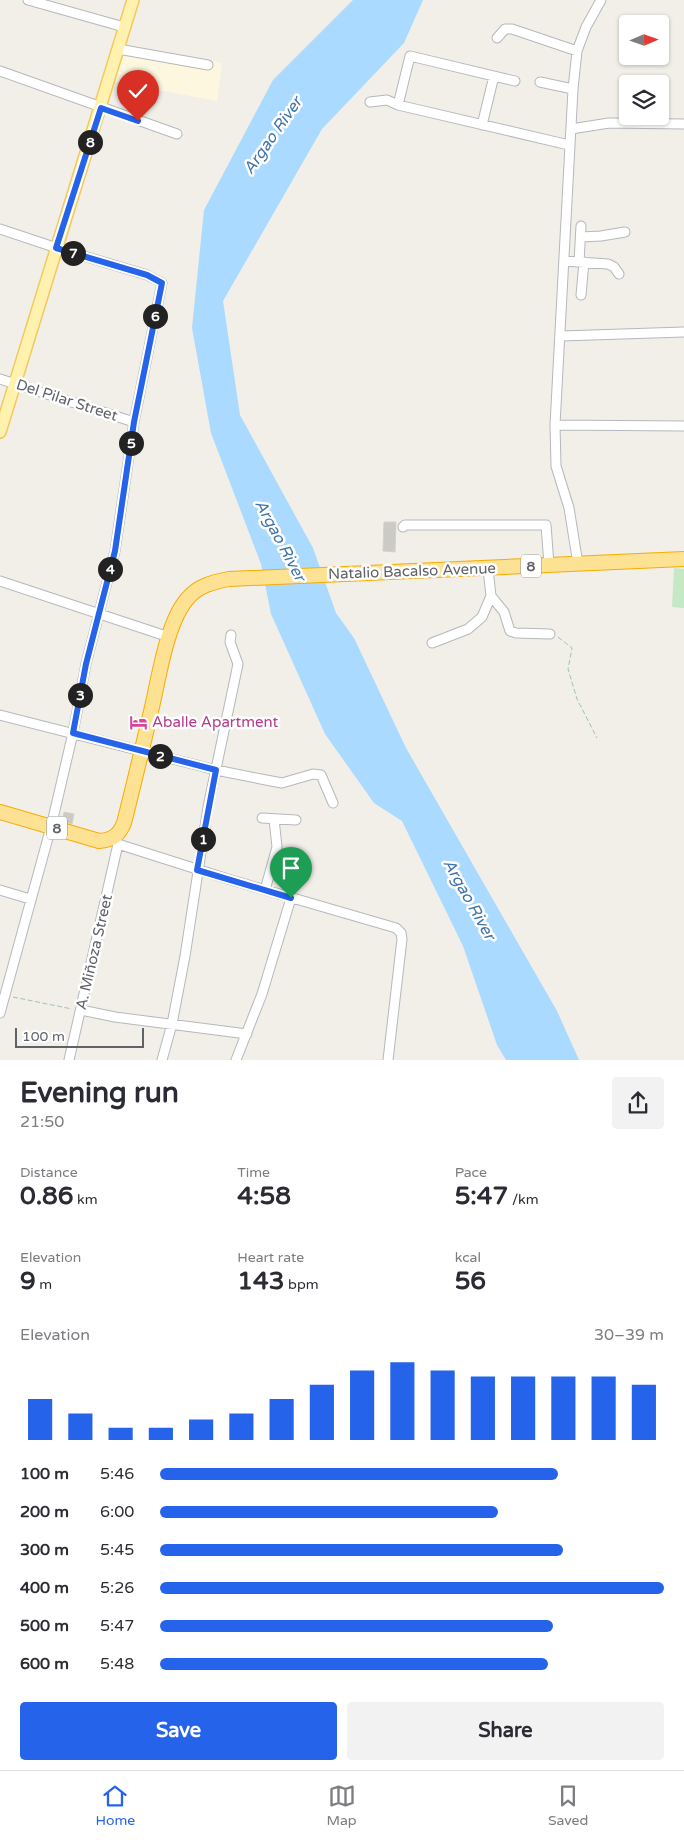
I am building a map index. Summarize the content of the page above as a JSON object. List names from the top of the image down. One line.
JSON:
{"streets":{"highway":["8","Natalio Bacalso Avenue"],"street":["Del Pilar Street","A. Miñoza Street"]},"crossings":[["8","Natalio Bacalso Avenue"],["8","A. Miñoza Street"],["Natalio Bacalso Avenue","A. Miñoza Street"]],"water":["Argao River"],"places":{"hotel":["Aballe Apartment"]},"scale_bar":"100 m","north":"right","page":{"pins":["8","7","6","5","4","3","2","1"],"scale":"100 m","heading":["Evening run","21:50"],"stats":[["Distance","0.86 km"],["Time","4:58"],["Pace","5:47 /km"],["Elevation","9 m"],["Heart rate","143 bpm"],["kcal","56"]],"chart":["Elevation","30–39 m"],"list":[{"name":"100 m","note":"5:46"},{"name":"200 m","note":"6:00"},{"name":"300 m","note":"5:45"},{"name":"400 m","note":"5:26"},{"name":"500 m","note":"5:47"},{"name":"600 m","note":"5:48"}],"buttons":["Save","Share"],"tabs":["Home","Map","Saved"]}}
